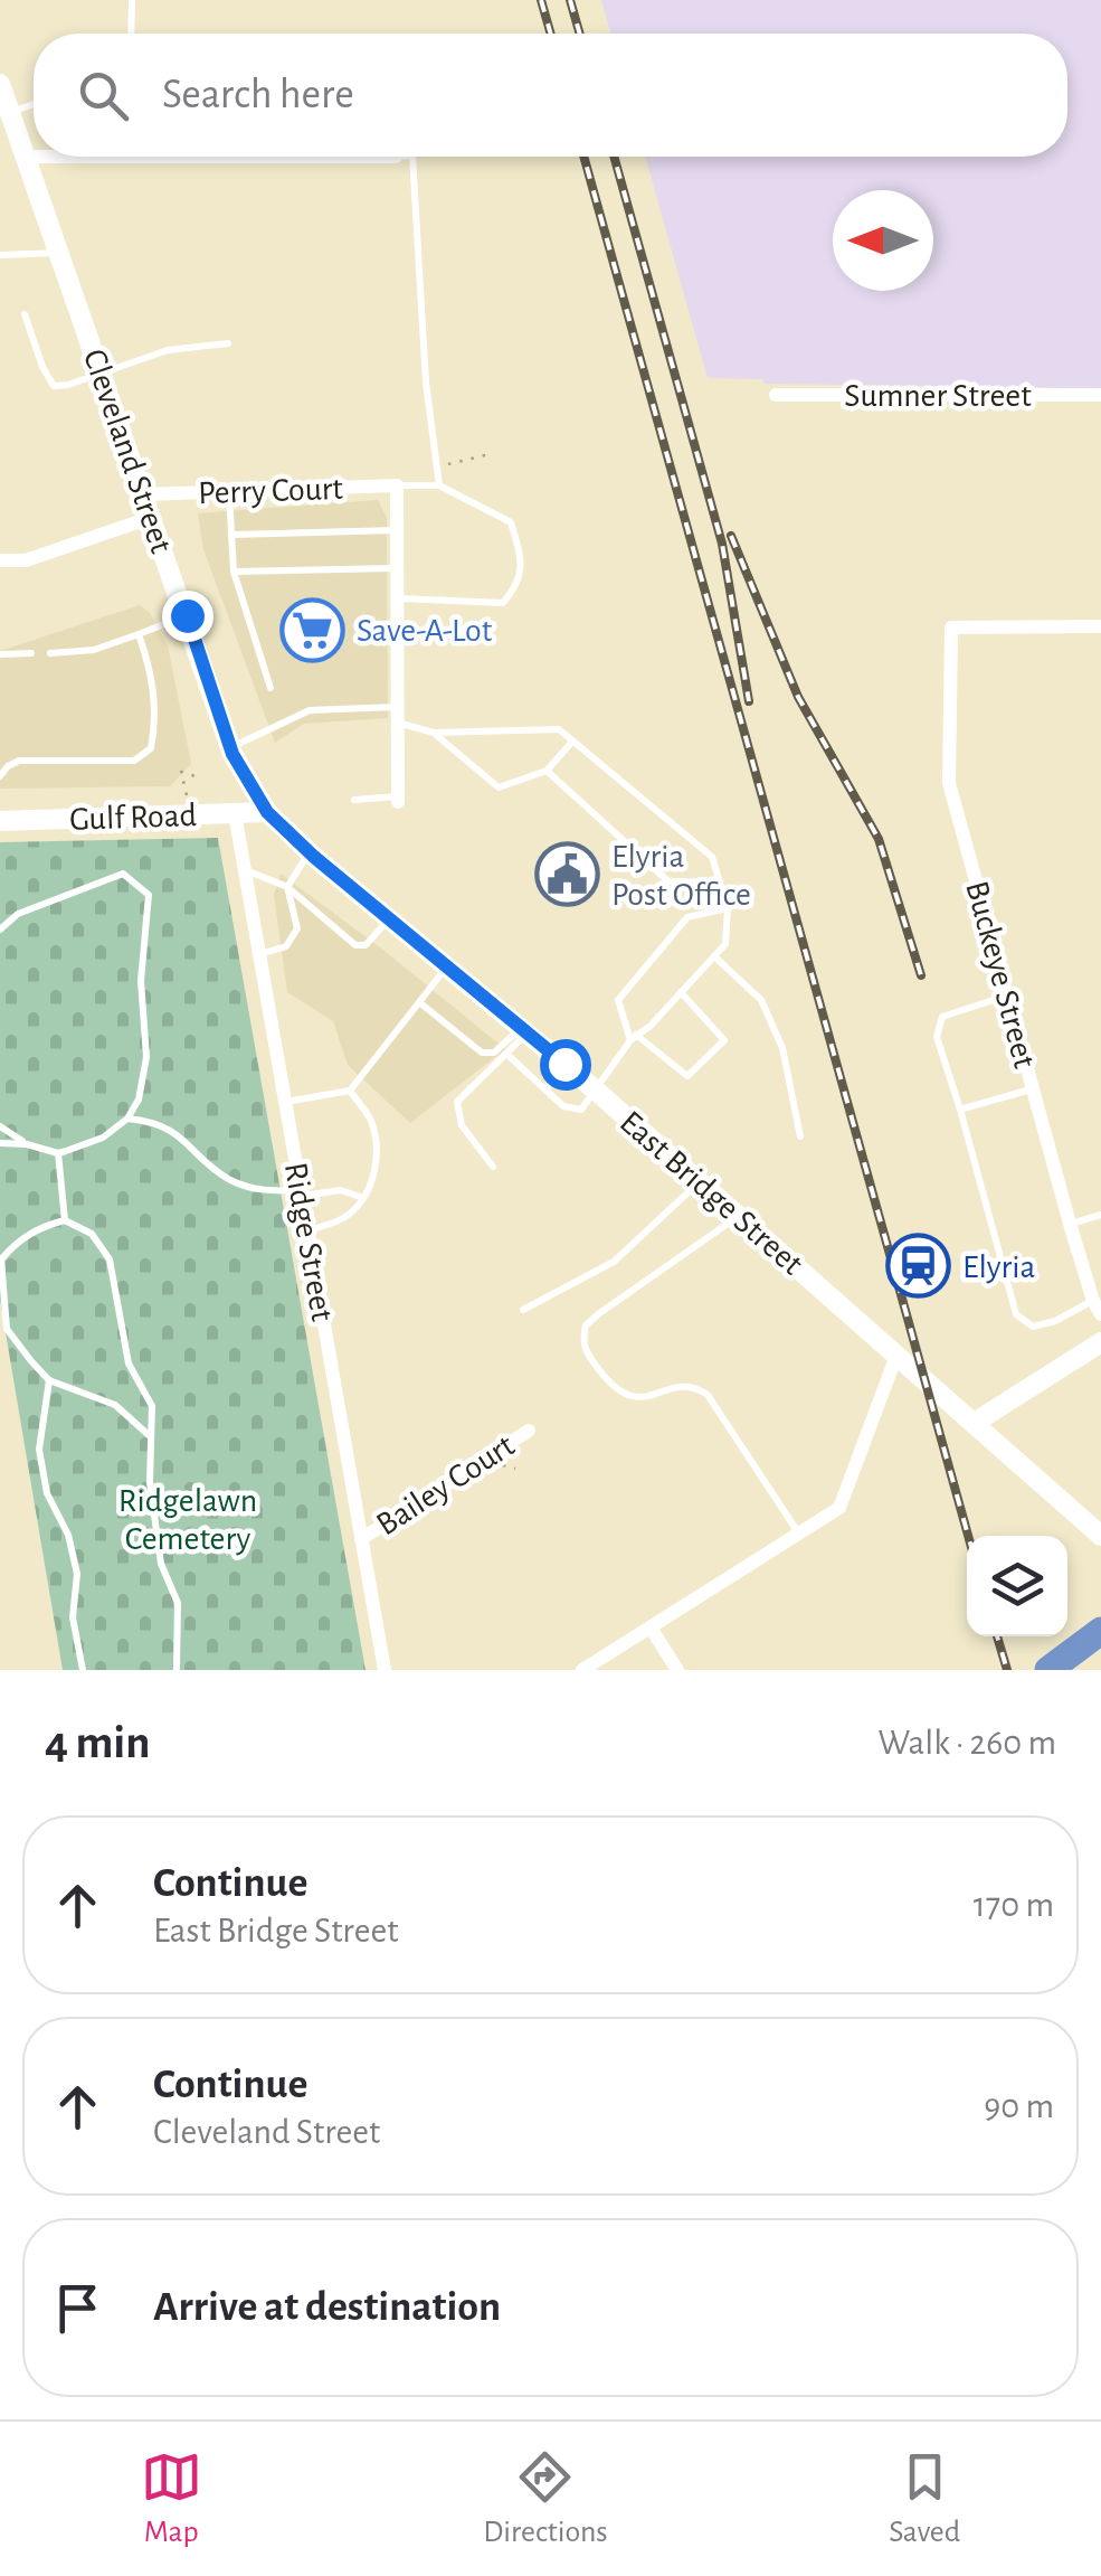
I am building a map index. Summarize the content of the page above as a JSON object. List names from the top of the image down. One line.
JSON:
{"streets":{"main road":["Cleveland Street","Gulf Road","East Bridge Street"],"street":["Sumner Street","Perry Court","Buckeye Street","Ridge Street","Bailey Court"]},"crossings":[["Cleveland Street","Perry Court"],["Cleveland Street","Gulf Road"],["Cleveland Street","East Bridge Street"],["Gulf Road","East Bridge Street"],["Gulf Road","Ridge Street"],["Ridge Street","Bailey Court"]],"parks":["Ridgelawn Cemetery"],"places":{"supermarket":["Save-A-Lot"],"public building":["Elyria Post Office"],"station":["Elyria"]},"north":"left","page":{"search":"Search here","heading":["4 min","Walk · 260 m"],"list":[["Continue","East Bridge Street","170 m"],["Continue","Cleveland Street","90 m"],"Arrive at destination"],"nav":["Map","Directions","Saved"]}}
